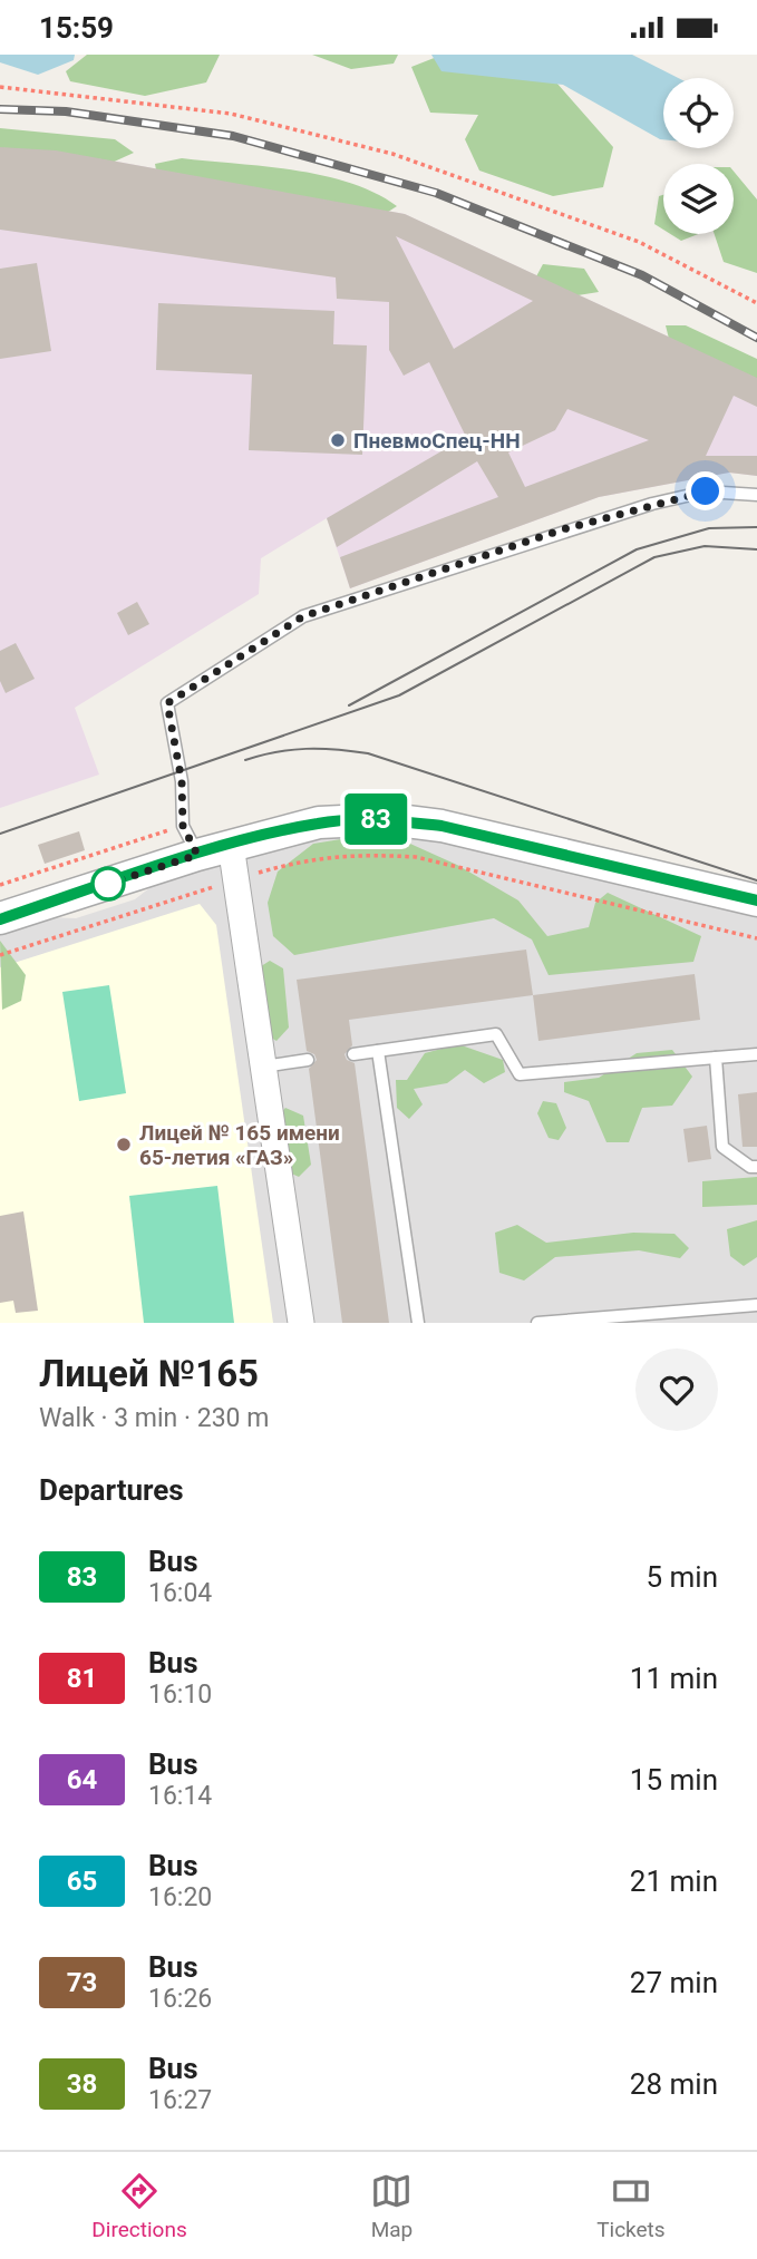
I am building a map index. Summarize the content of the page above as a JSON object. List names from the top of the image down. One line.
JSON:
{"places":["ПневмоСпец-НН","Лицей № 165 имени 65-летия «ГАЗ»"],"lines":["bus line 83"],"page":{"status":"15:59","on_map":"83","heading":[["Лицей №165","Walk · 3 min · 230 m"],"Departures"],"list":[{"mark":"83","name":"Bus","note":"16:04","value":"5 min"},{"mark":"81","name":"Bus","note":"16:10","value":"11 min"},{"mark":"64","name":"Bus","note":"16:14","value":"15 min"},{"mark":"65","name":"Bus","note":"16:20","value":"21 min"},{"mark":"73","name":"Bus","note":"16:26","value":"27 min"},{"mark":"38","name":"Bus","note":"16:27","value":"28 min"}],"tabs":["Directions","Map","Tickets"]}}
